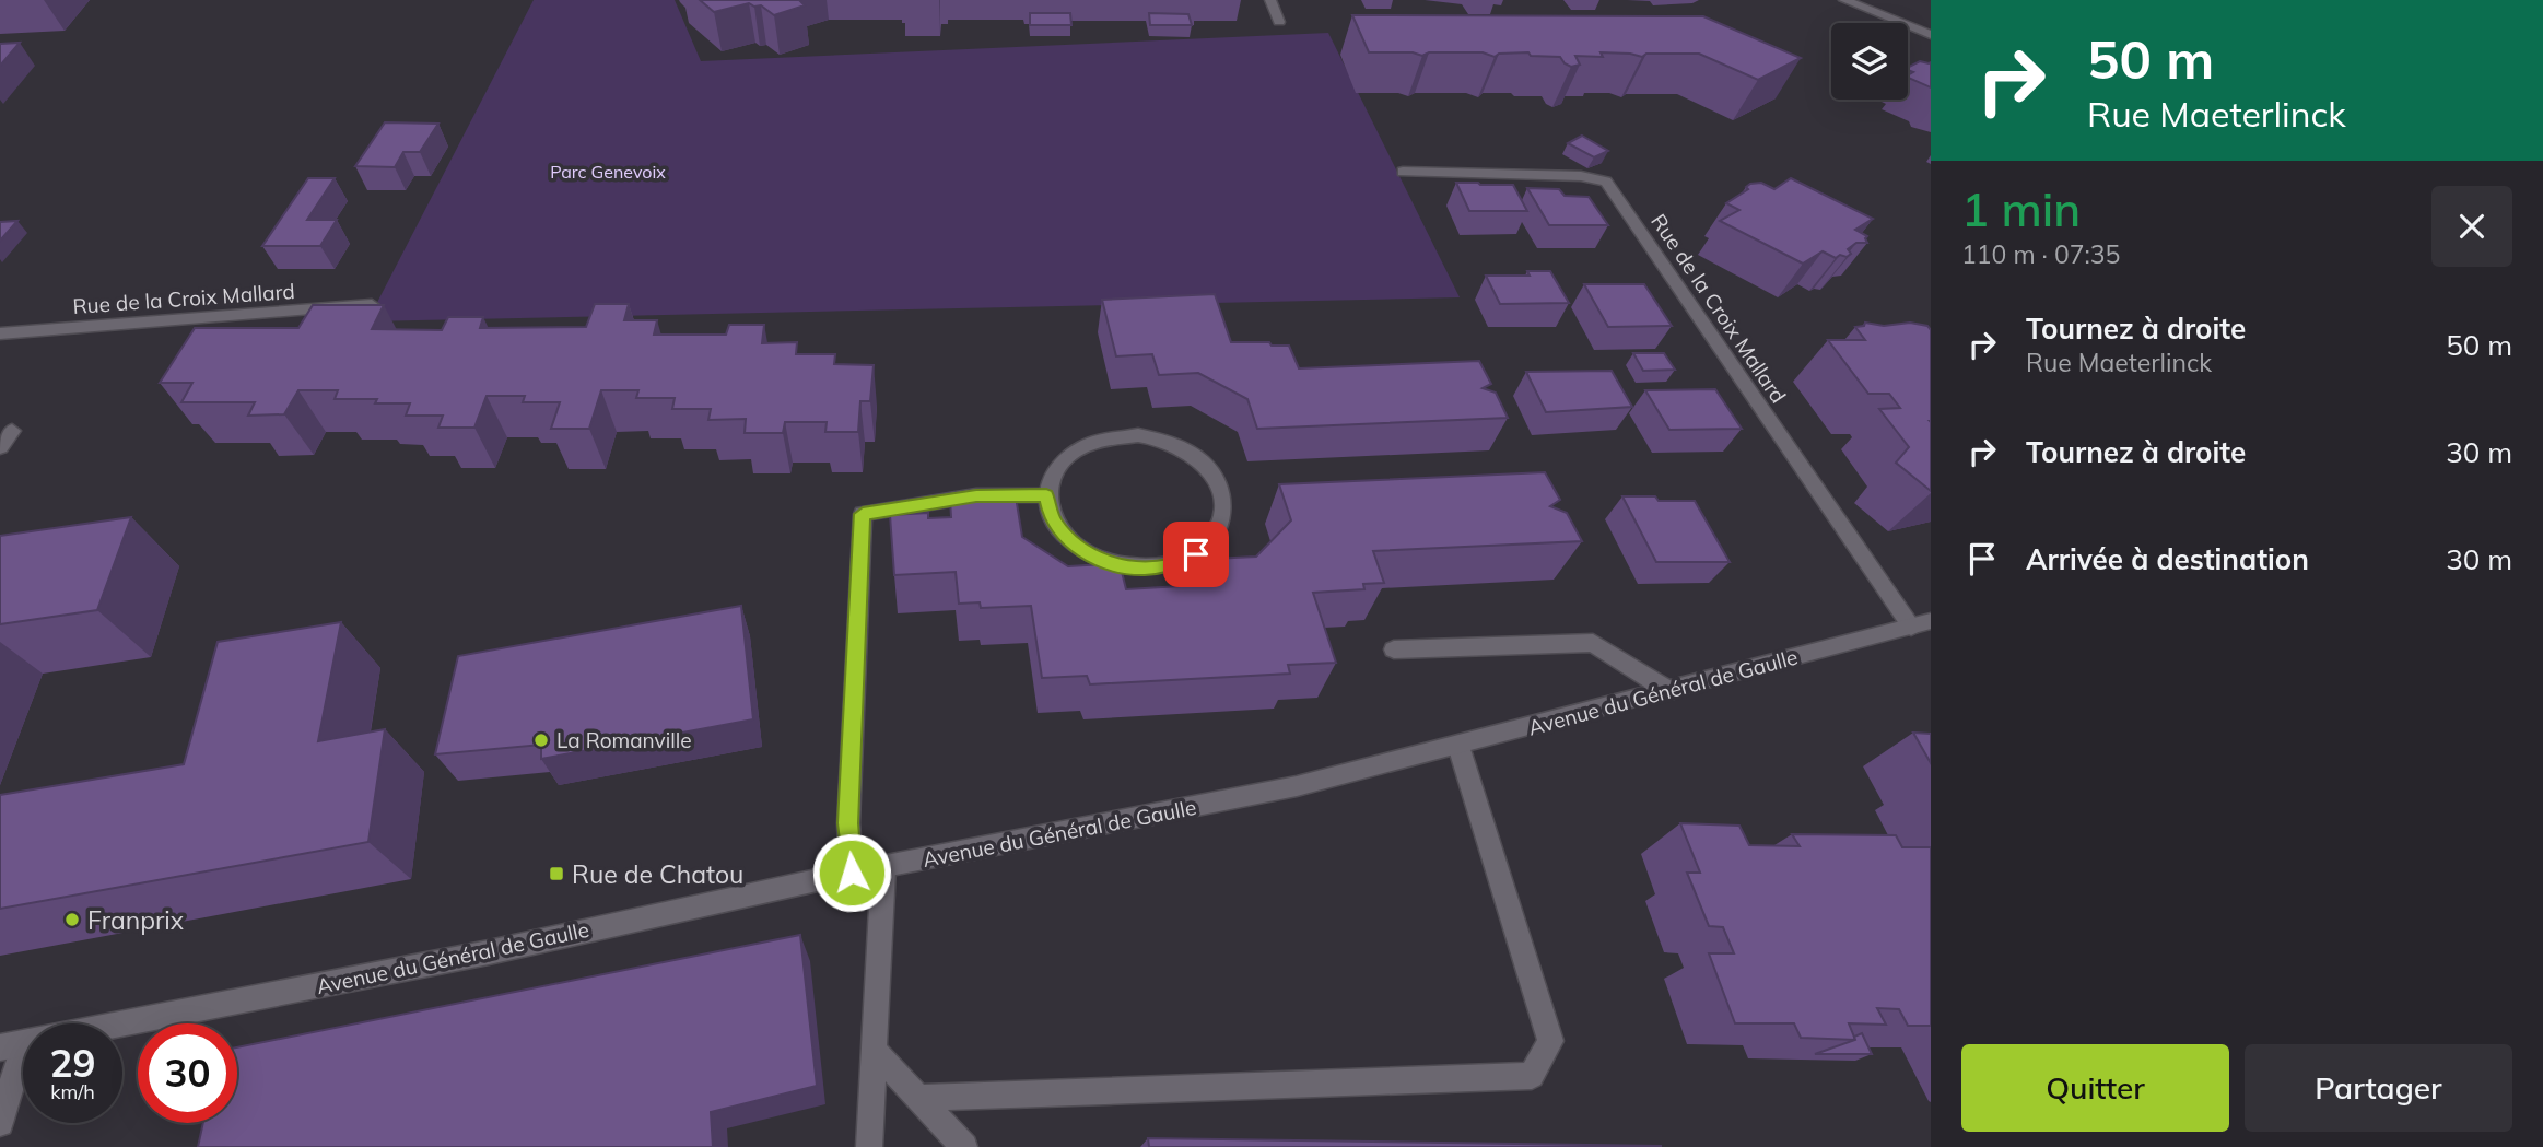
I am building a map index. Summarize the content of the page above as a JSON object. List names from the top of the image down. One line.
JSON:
{"streets":{"street":["Rue de la Croix Mallard","Avenue du Général de Gaulle"]},"crossings":[["Rue de la Croix Mallard","Avenue du Général de Gaulle"]],"parks":["Parc Genevoix"],"places":{"other":["La Romanville","Franprix"],"transit":["Rue de Chatou"]},"page":{"turn":["50 m","Rue Maeterlinck"],"heading":["1 min","110 m · 07:35"],"list":[{"name":"Tournez à droite","note":"Rue Maeterlinck","value":"50 m"},{"name":"Tournez à droite","value":"30 m"},{"name":"Arrivée à destination","value":"30 m"}],"speed":"29 km/h","limit":"30","buttons":["Quitter","Partager"]}}
